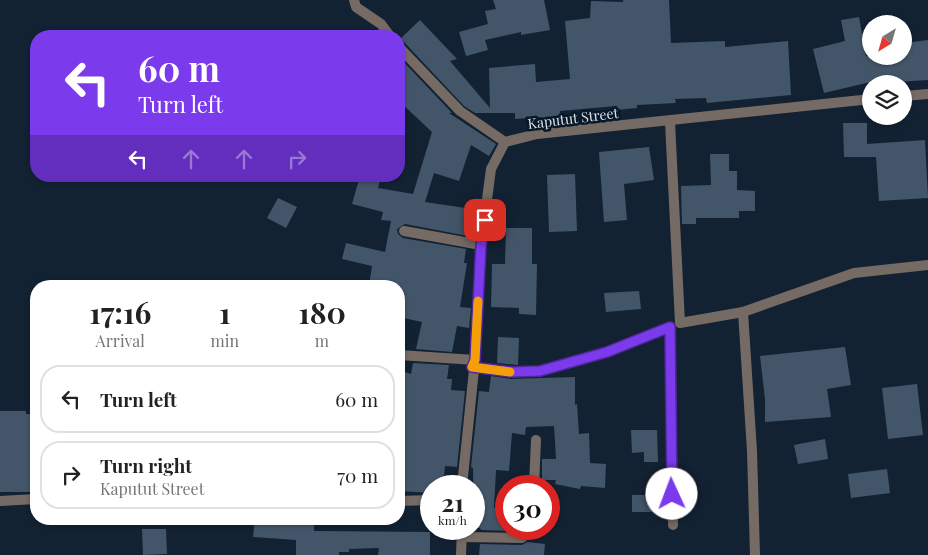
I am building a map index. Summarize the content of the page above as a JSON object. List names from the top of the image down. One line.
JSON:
{"streets":{"street":["Kaputut Street"]},"north":"bottom left","page":{"turn":["60 m","Turn left"],"eta":["17:16","Arrival","1","min","180","m"],"list":[{"name":"Turn left","value":"60 m"},{"name":"Turn right","note":"Kaputut Street","value":"70 m"}],"speed":"21 km/h","limit":"30"}}
